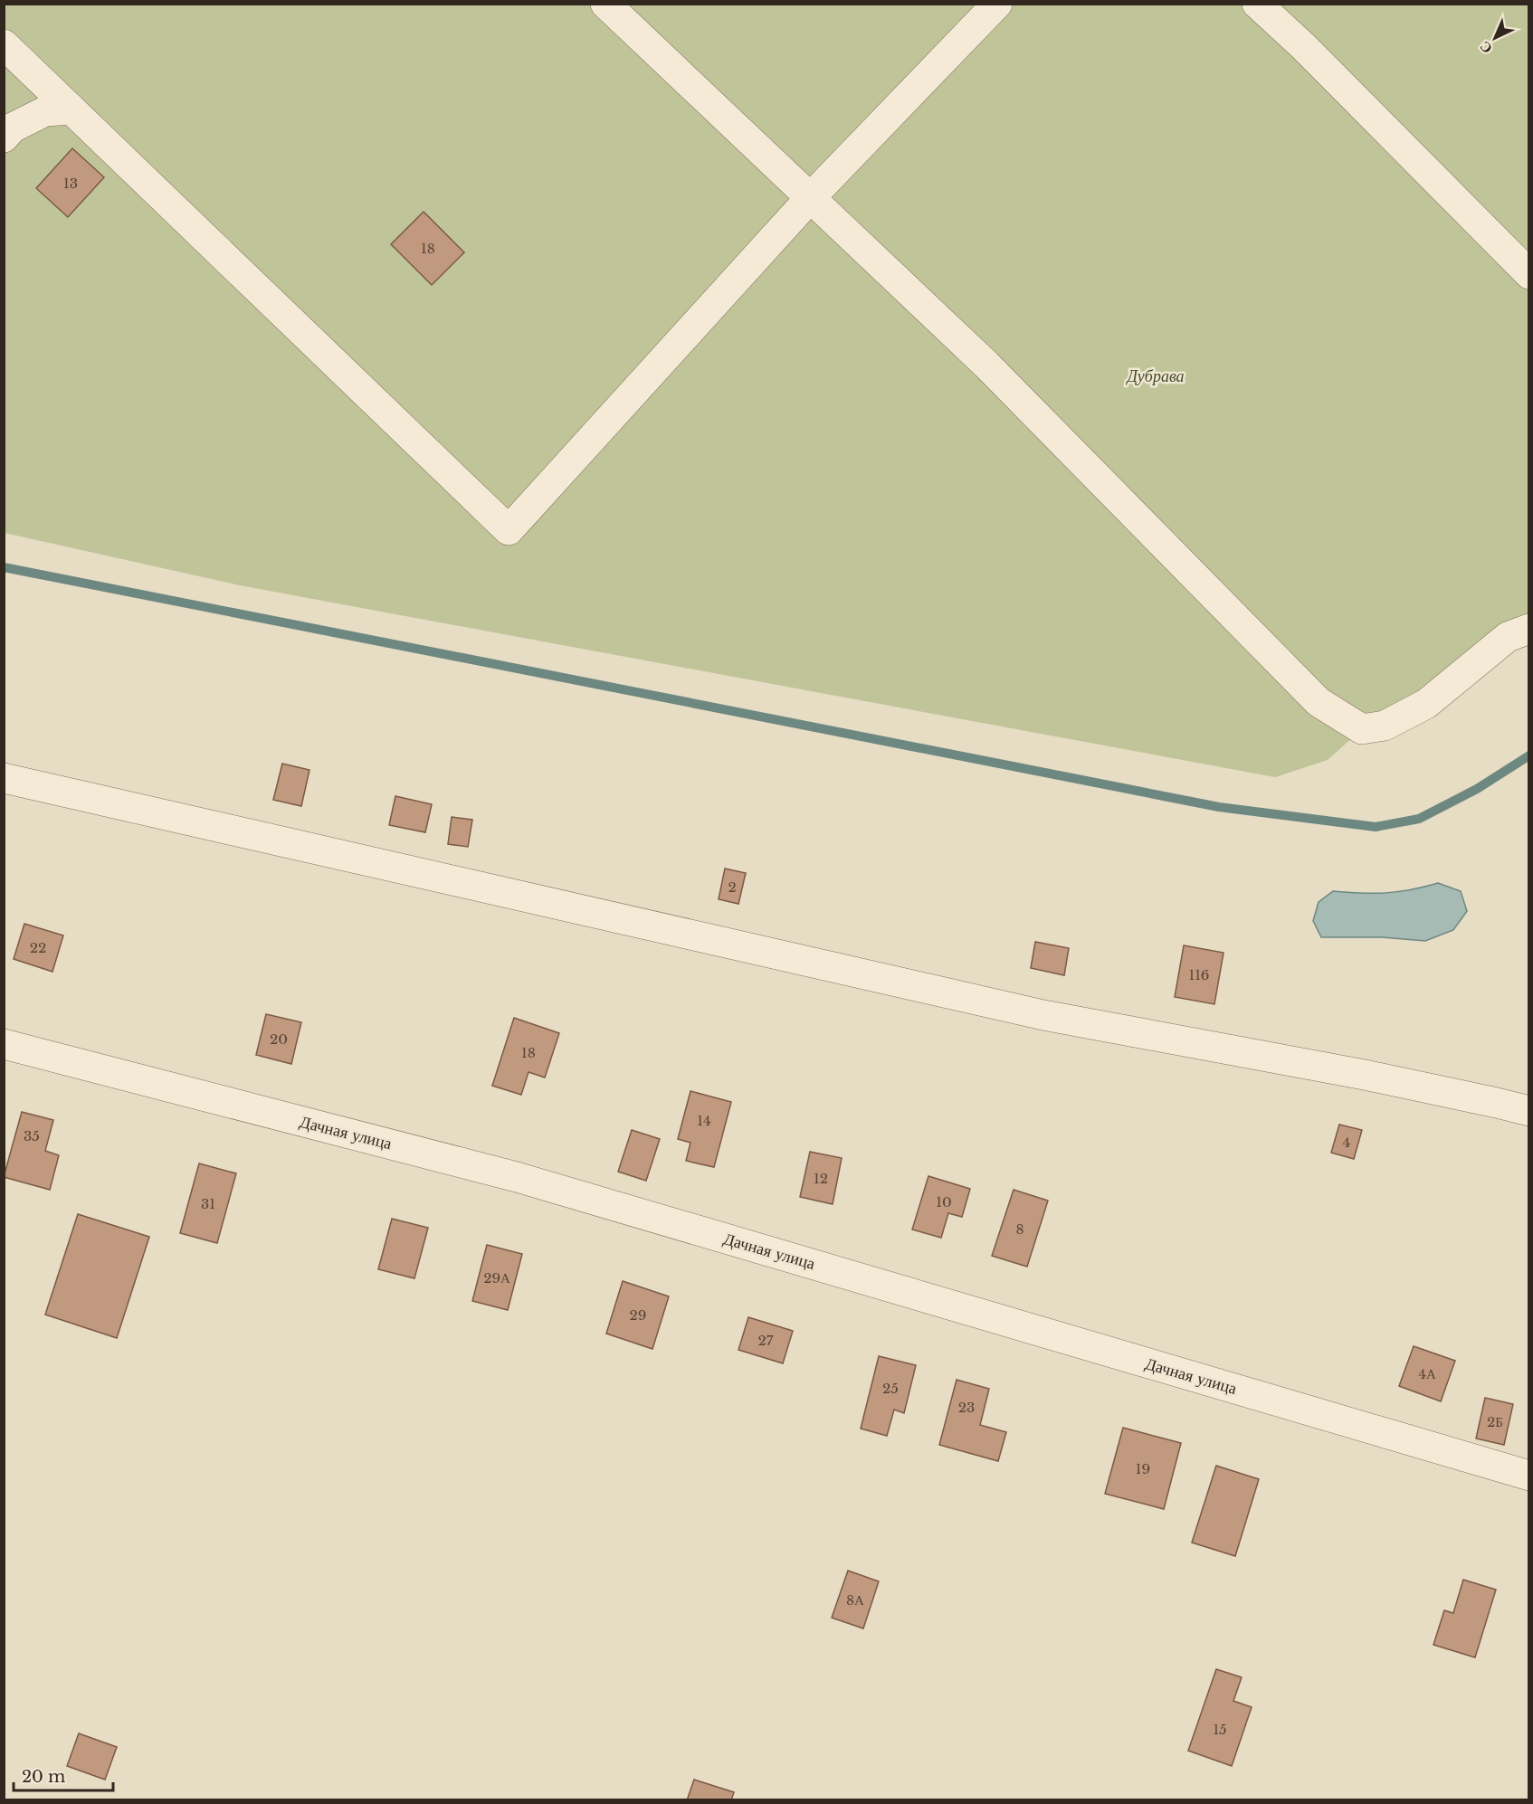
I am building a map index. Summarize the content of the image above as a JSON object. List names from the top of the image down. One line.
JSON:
{"streets":{"street":["Дачная улица"]},"parks":["Дубрава"],"house_numbers":["13","18","2","22","116","20","18","14","35","4","12","10","31","8","29А","29","27","4А","25","23","2Б","19","8А","15"],"scale_bar":"20 m","north":"bottom left"}
